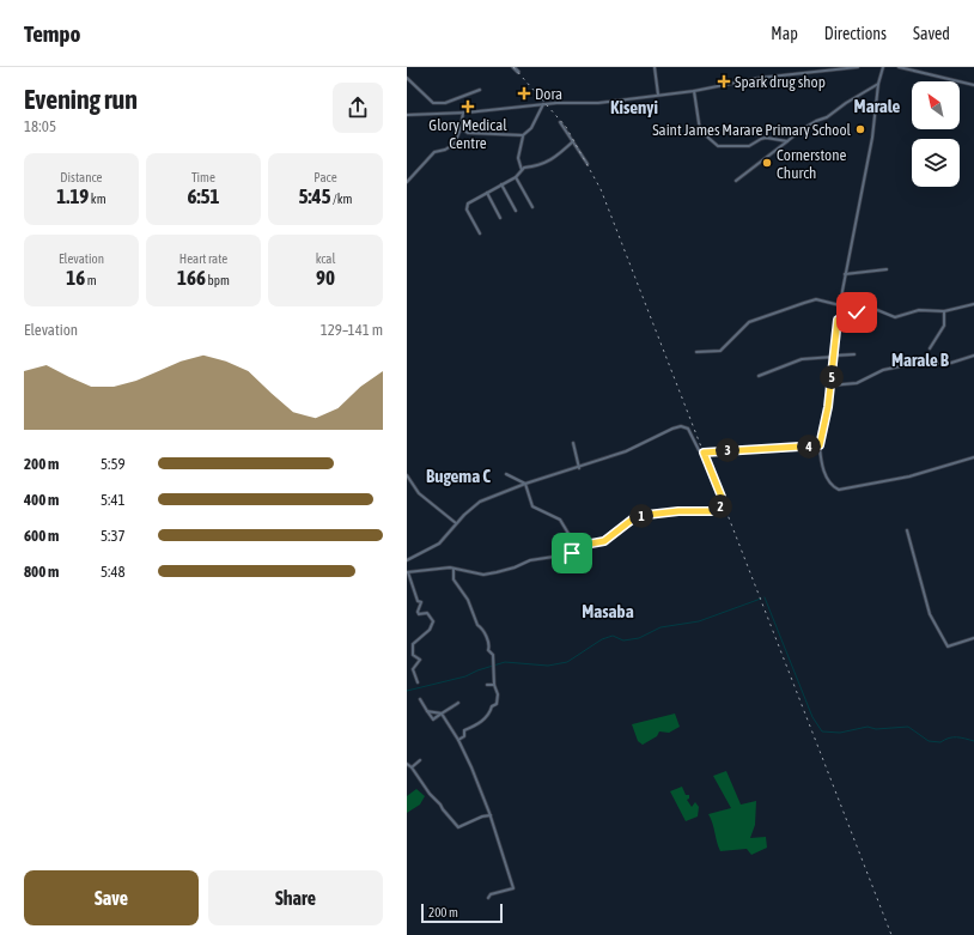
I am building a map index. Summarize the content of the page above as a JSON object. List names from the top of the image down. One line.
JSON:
{"districts":["Marale","Kisenyi","Marale B","Bugema C","Masaba"],"places":{"health":["Spark drug shop","Dora","Glory Medical Centre"],"other":["Saint James Marare Primary School","Cornerstone Church"]},"scale_bar":"200 m","north":"top left","page":{"header":"Tempo","nav":["Map","Directions","Saved"],"heading":["Evening run","18:05"],"stats":[["Distance","1.19 km"],["Time","6:51"],["Pace","5:45 /km"],["Elevation","16 m"],["Heart rate","166 bpm"],["kcal","90"]],"chart":["Elevation","129–141 m"],"pins":["5","4","3","2","1"],"list":[{"name":"200 m","note":"5:59"},{"name":"400 m","note":"5:41"},{"name":"600 m","note":"5:37"},{"name":"800 m","note":"5:48"}],"buttons":["Save","Share"],"scale":"200 m"}}
